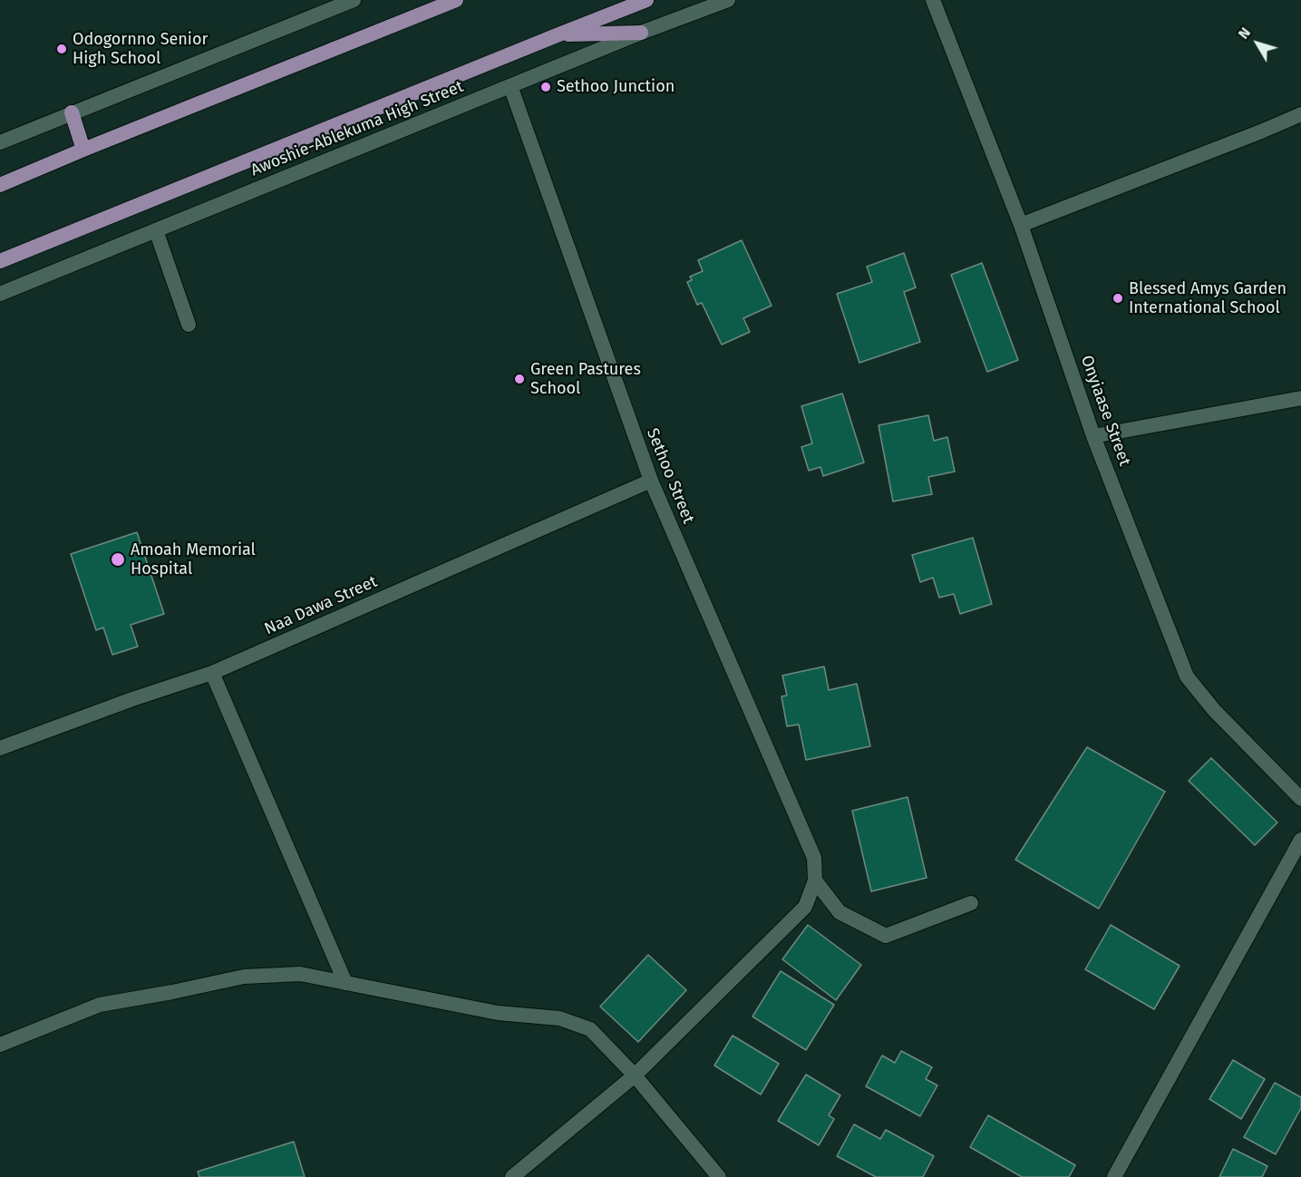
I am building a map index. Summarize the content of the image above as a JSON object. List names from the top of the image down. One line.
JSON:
{"streets":{"main road":["Awoshie-Ablekuma High Street"],"street":["Onyiaase Street","Sethoo Street","Naa Dawa Street"]},"crossings":[["Awoshie-Ablekuma High Street","Sethoo Street"],["Sethoo Street","Naa Dawa Street"]],"places":["Odogornno Senior High School","Sethoo Junction","Blessed Amys Garden International School","Green Pastures School","Amoah Memorial Hospital"],"north":"top left"}
